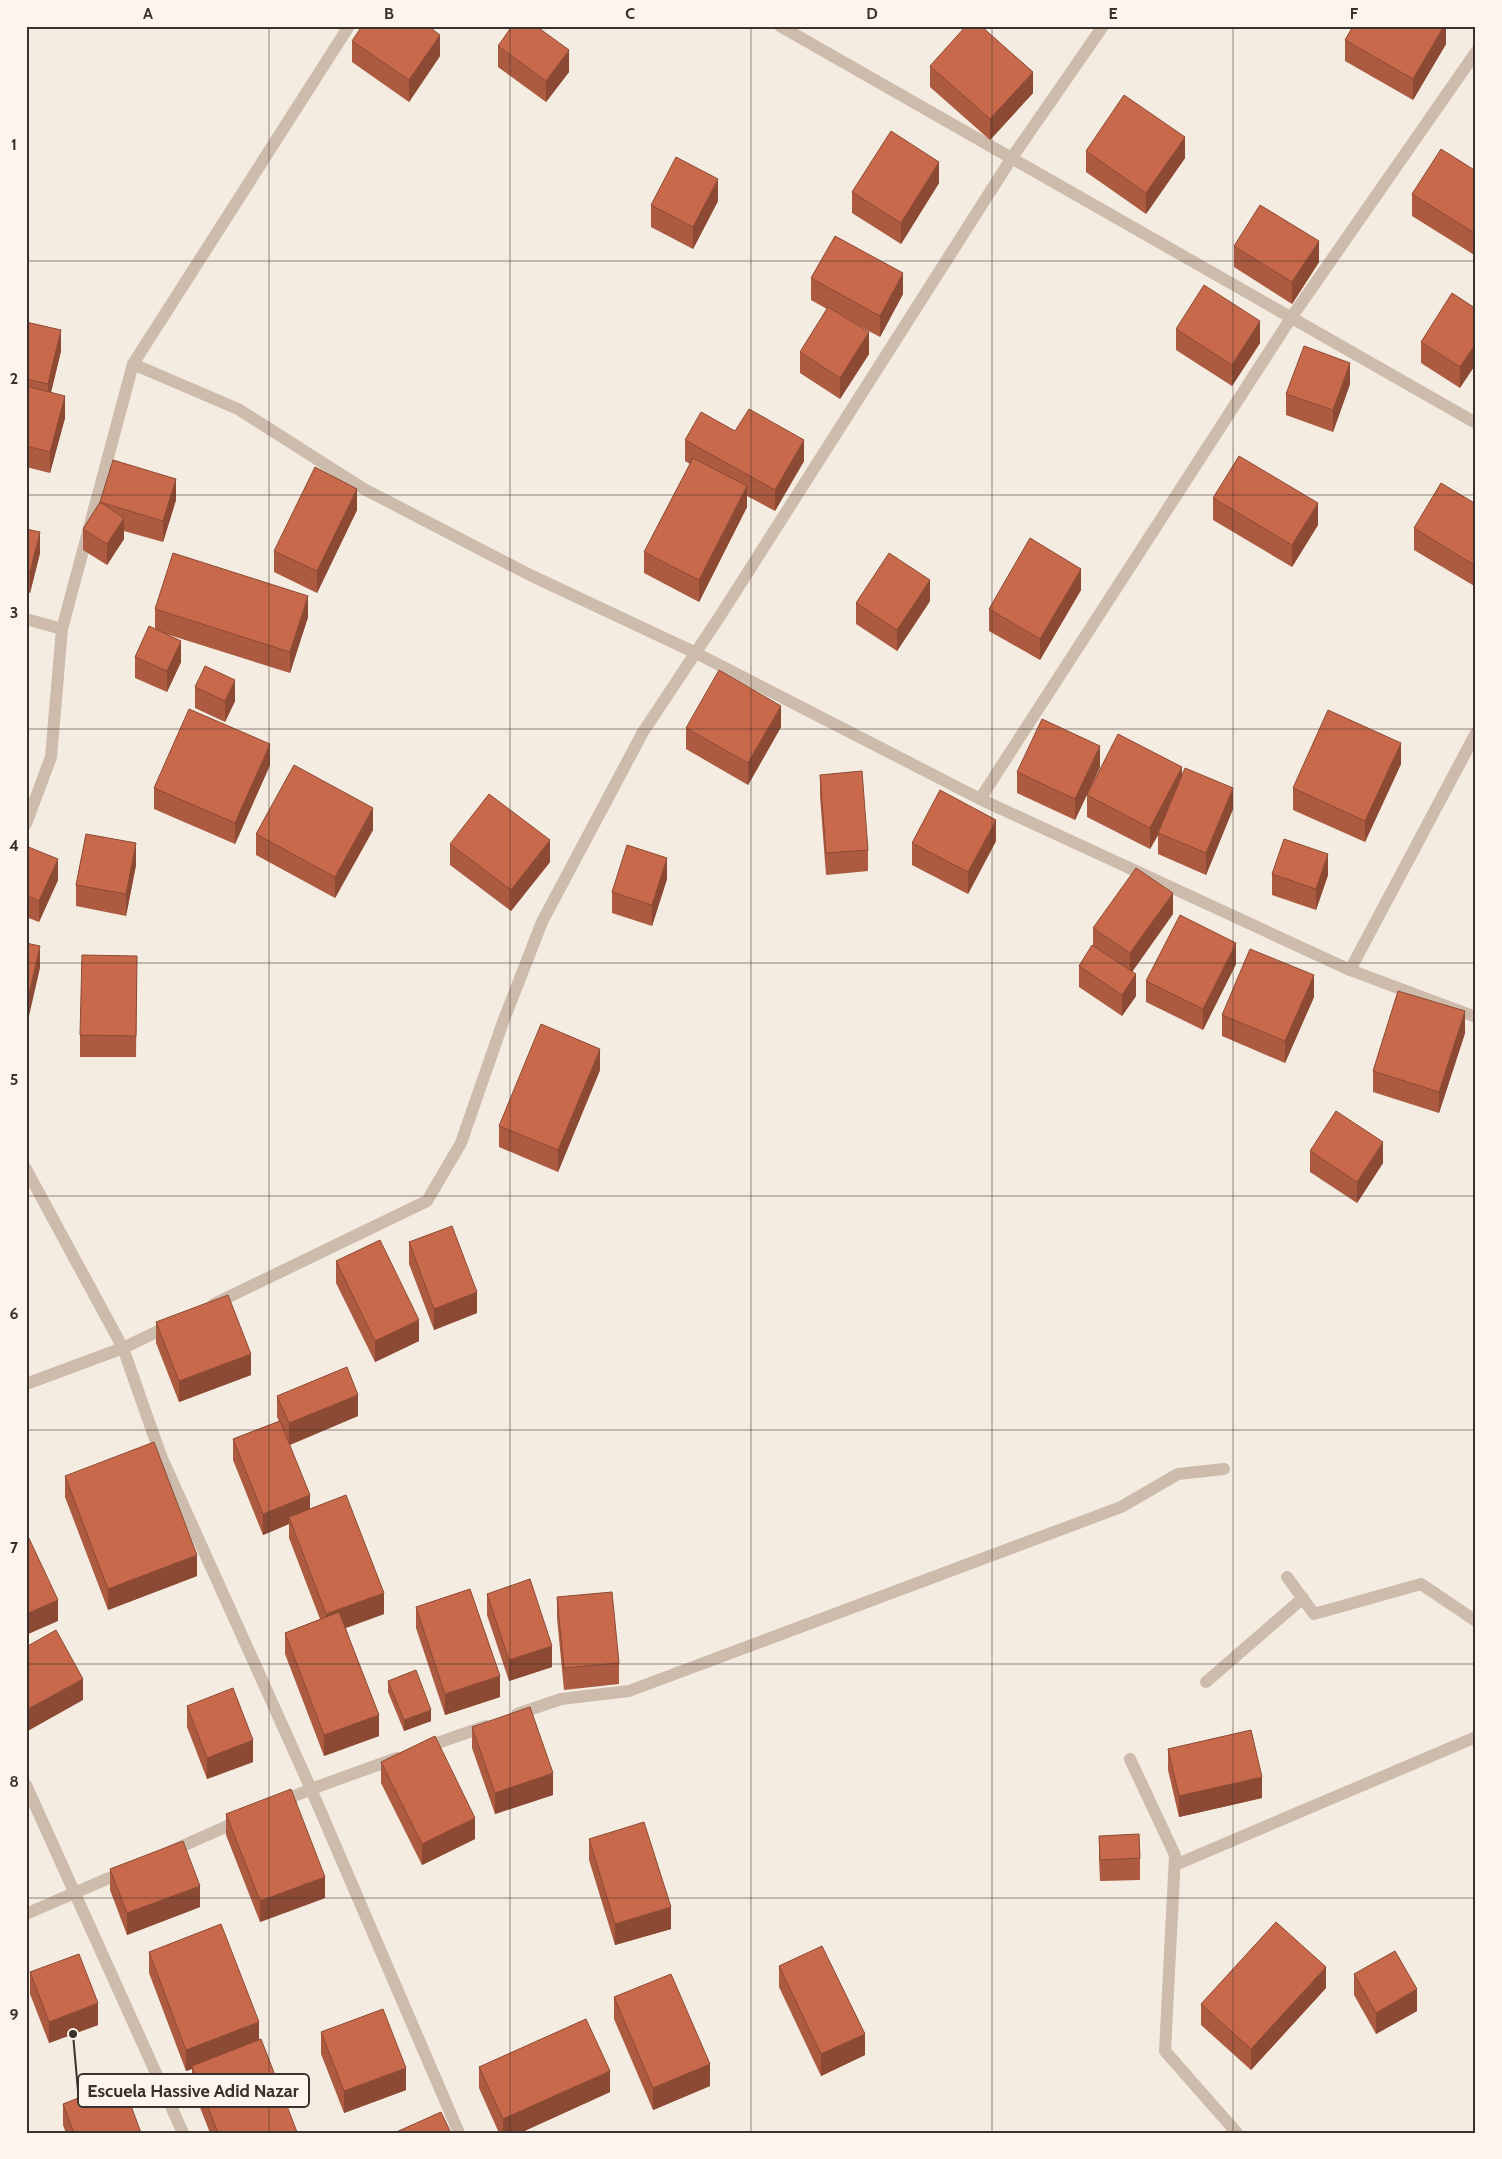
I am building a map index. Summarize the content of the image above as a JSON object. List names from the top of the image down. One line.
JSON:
{"places":["Escuela Hassive Adid Nazar"],"grid":{"columns":["A","B","C","D","E","F"],"rows":["1","2","3","4","5","6","7","8","9"]}}
